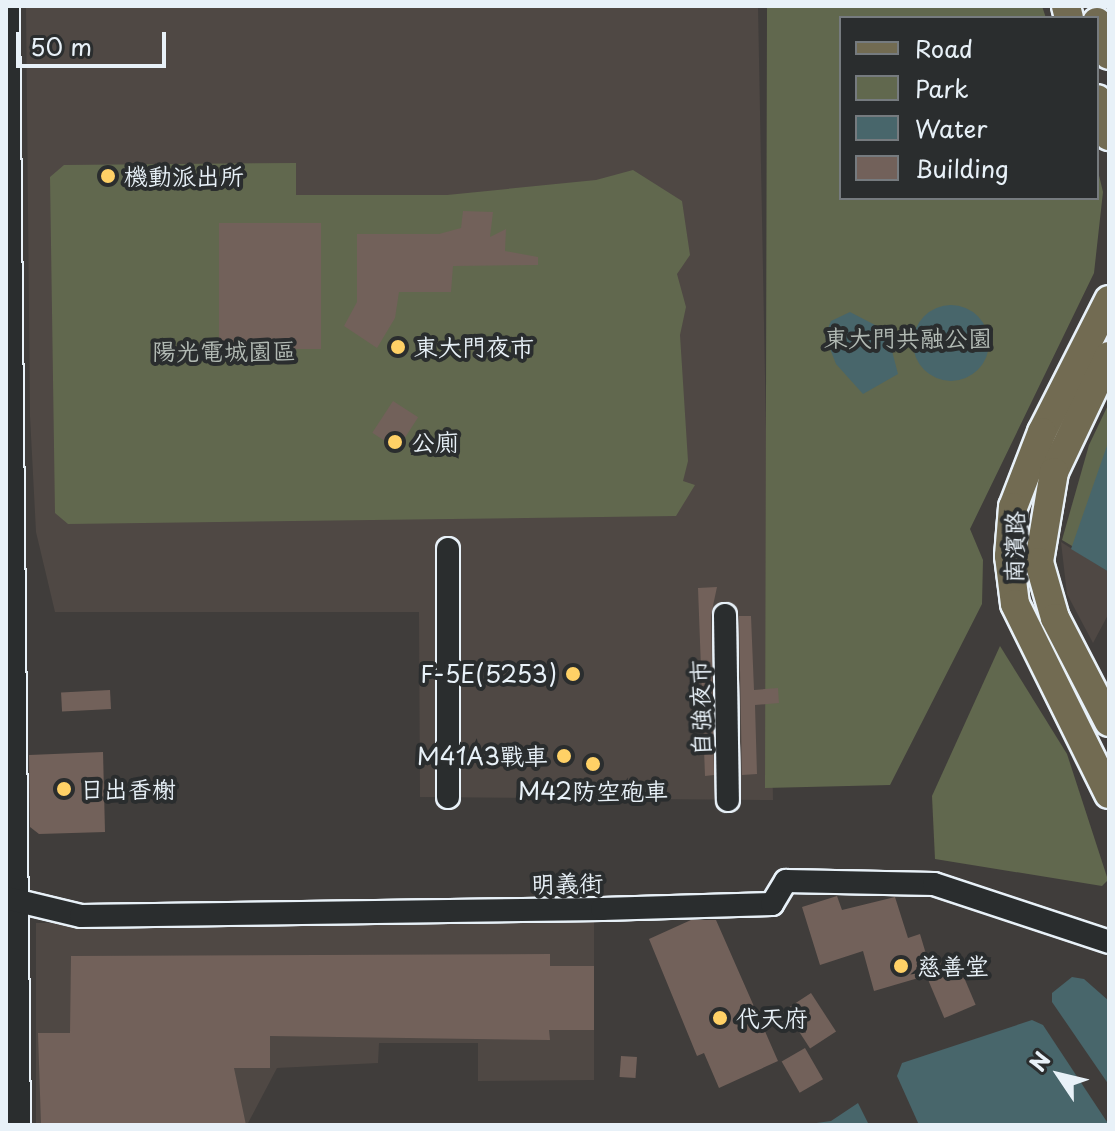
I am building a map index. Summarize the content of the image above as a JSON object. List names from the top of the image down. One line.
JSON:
{"streets":{"main road":["南濱路"],"street":["自強夜市","明義街"]},"parks":["東大門共融公園","陽光電城園區"],"places":["機動派出所","東大門夜市","公廁","F-5E(5253)","M41A3戰車","M42防空砲車","日出香榭","慈善堂","代天府"],"legend":["Road","Park","Water","Building"],"scale_bar":"50 m","north":"top left"}
